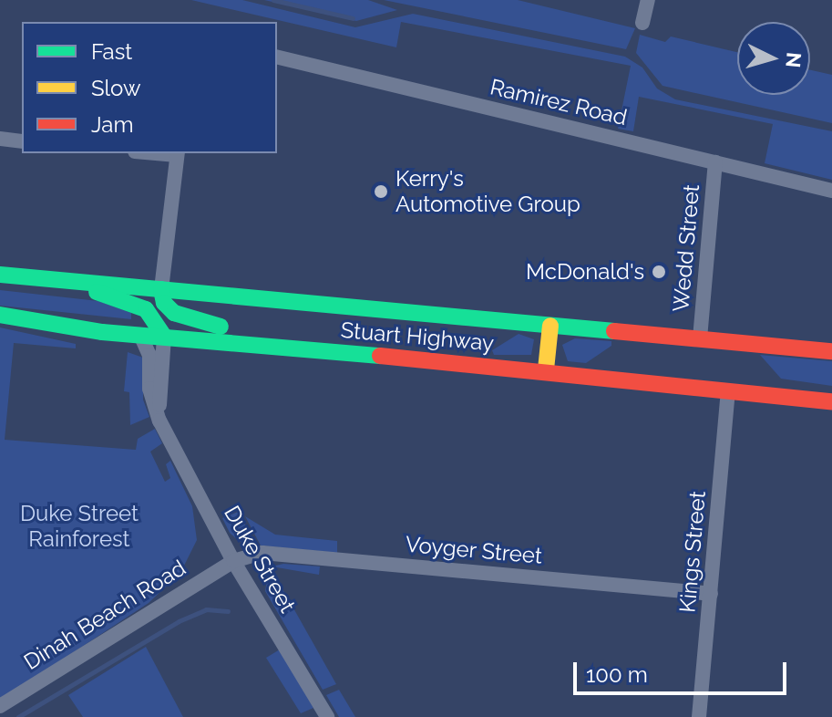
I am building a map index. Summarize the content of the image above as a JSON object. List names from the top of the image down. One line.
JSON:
{"streets":{"highway":["Stuart Highway"],"street":["Ramirez Road","Wedd Street","Voyger Street","Kings Street","Duke Street","Dinah Beach Road"]},"crossings":[["Ramirez Road","Wedd Street"],["Wedd Street","Stuart Highway"],["Stuart Highway","Kings Street"],["Stuart Highway","Duke Street"],["Voyger Street","Kings Street"],["Voyger Street","Duke Street"],["Voyger Street","Dinah Beach Road"],["Duke Street","Dinah Beach Road"]],"parks":["Duke Street Rainforest"],"places":["Kerry's Automotive Group","McDonald's"],"legend":["Fast","Slow","Jam"],"scale_bar":"100 m","north":"right"}
